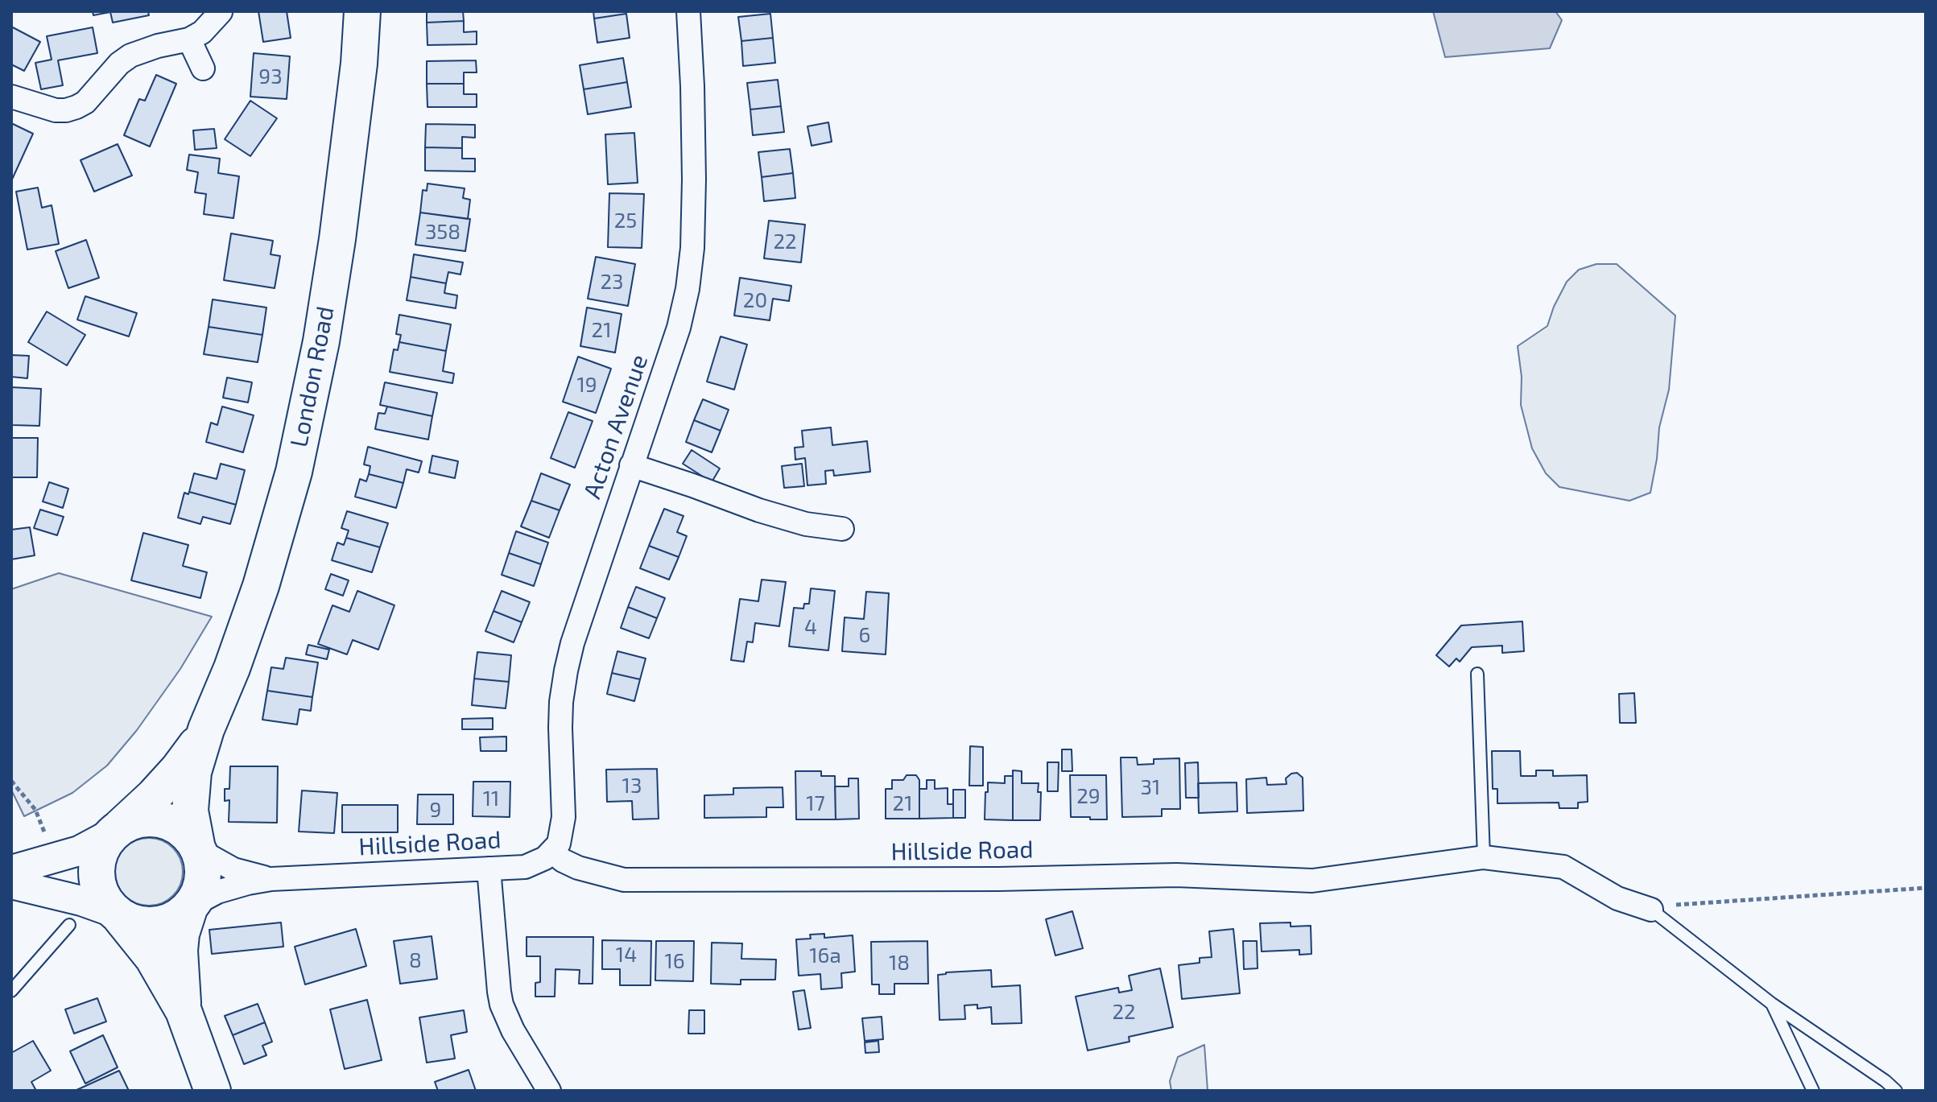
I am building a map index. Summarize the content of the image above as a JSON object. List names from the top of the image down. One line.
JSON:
{"streets":{"highway":["London Road"],"street":["Acton Avenue","Hillside Road"]},"crossings":[["London Road","Hillside Road"],["Acton Avenue","Hillside Road"]],"house_numbers":["93","25","358","22","23","20","21","19","4","6","13","31","29","11","17","21","9","14","16a","8","16","18","22"]}
